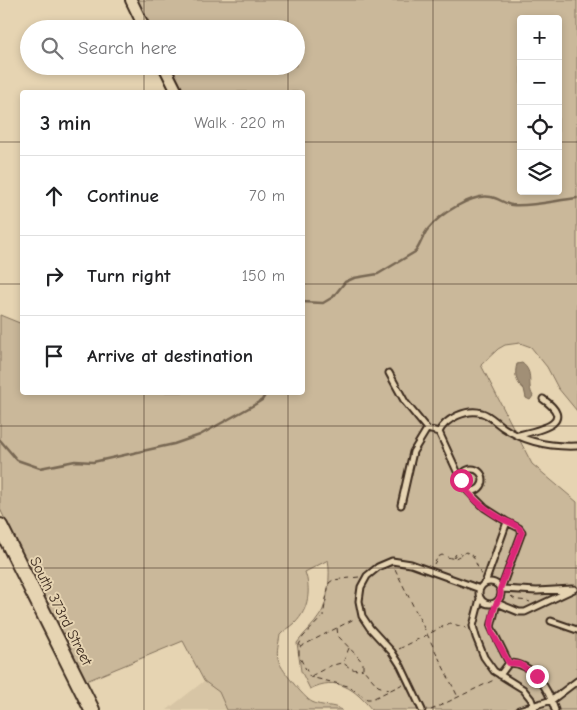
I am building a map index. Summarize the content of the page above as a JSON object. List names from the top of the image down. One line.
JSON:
{"streets":{"street":["South 373rd Street"]},"page":{"map_buttons":["+","−"],"search":"Search here","heading":["3 min","Walk · 220 m"],"list":[["Continue","70 m"],["Turn right","150 m"],"Arrive at destination"]}}
